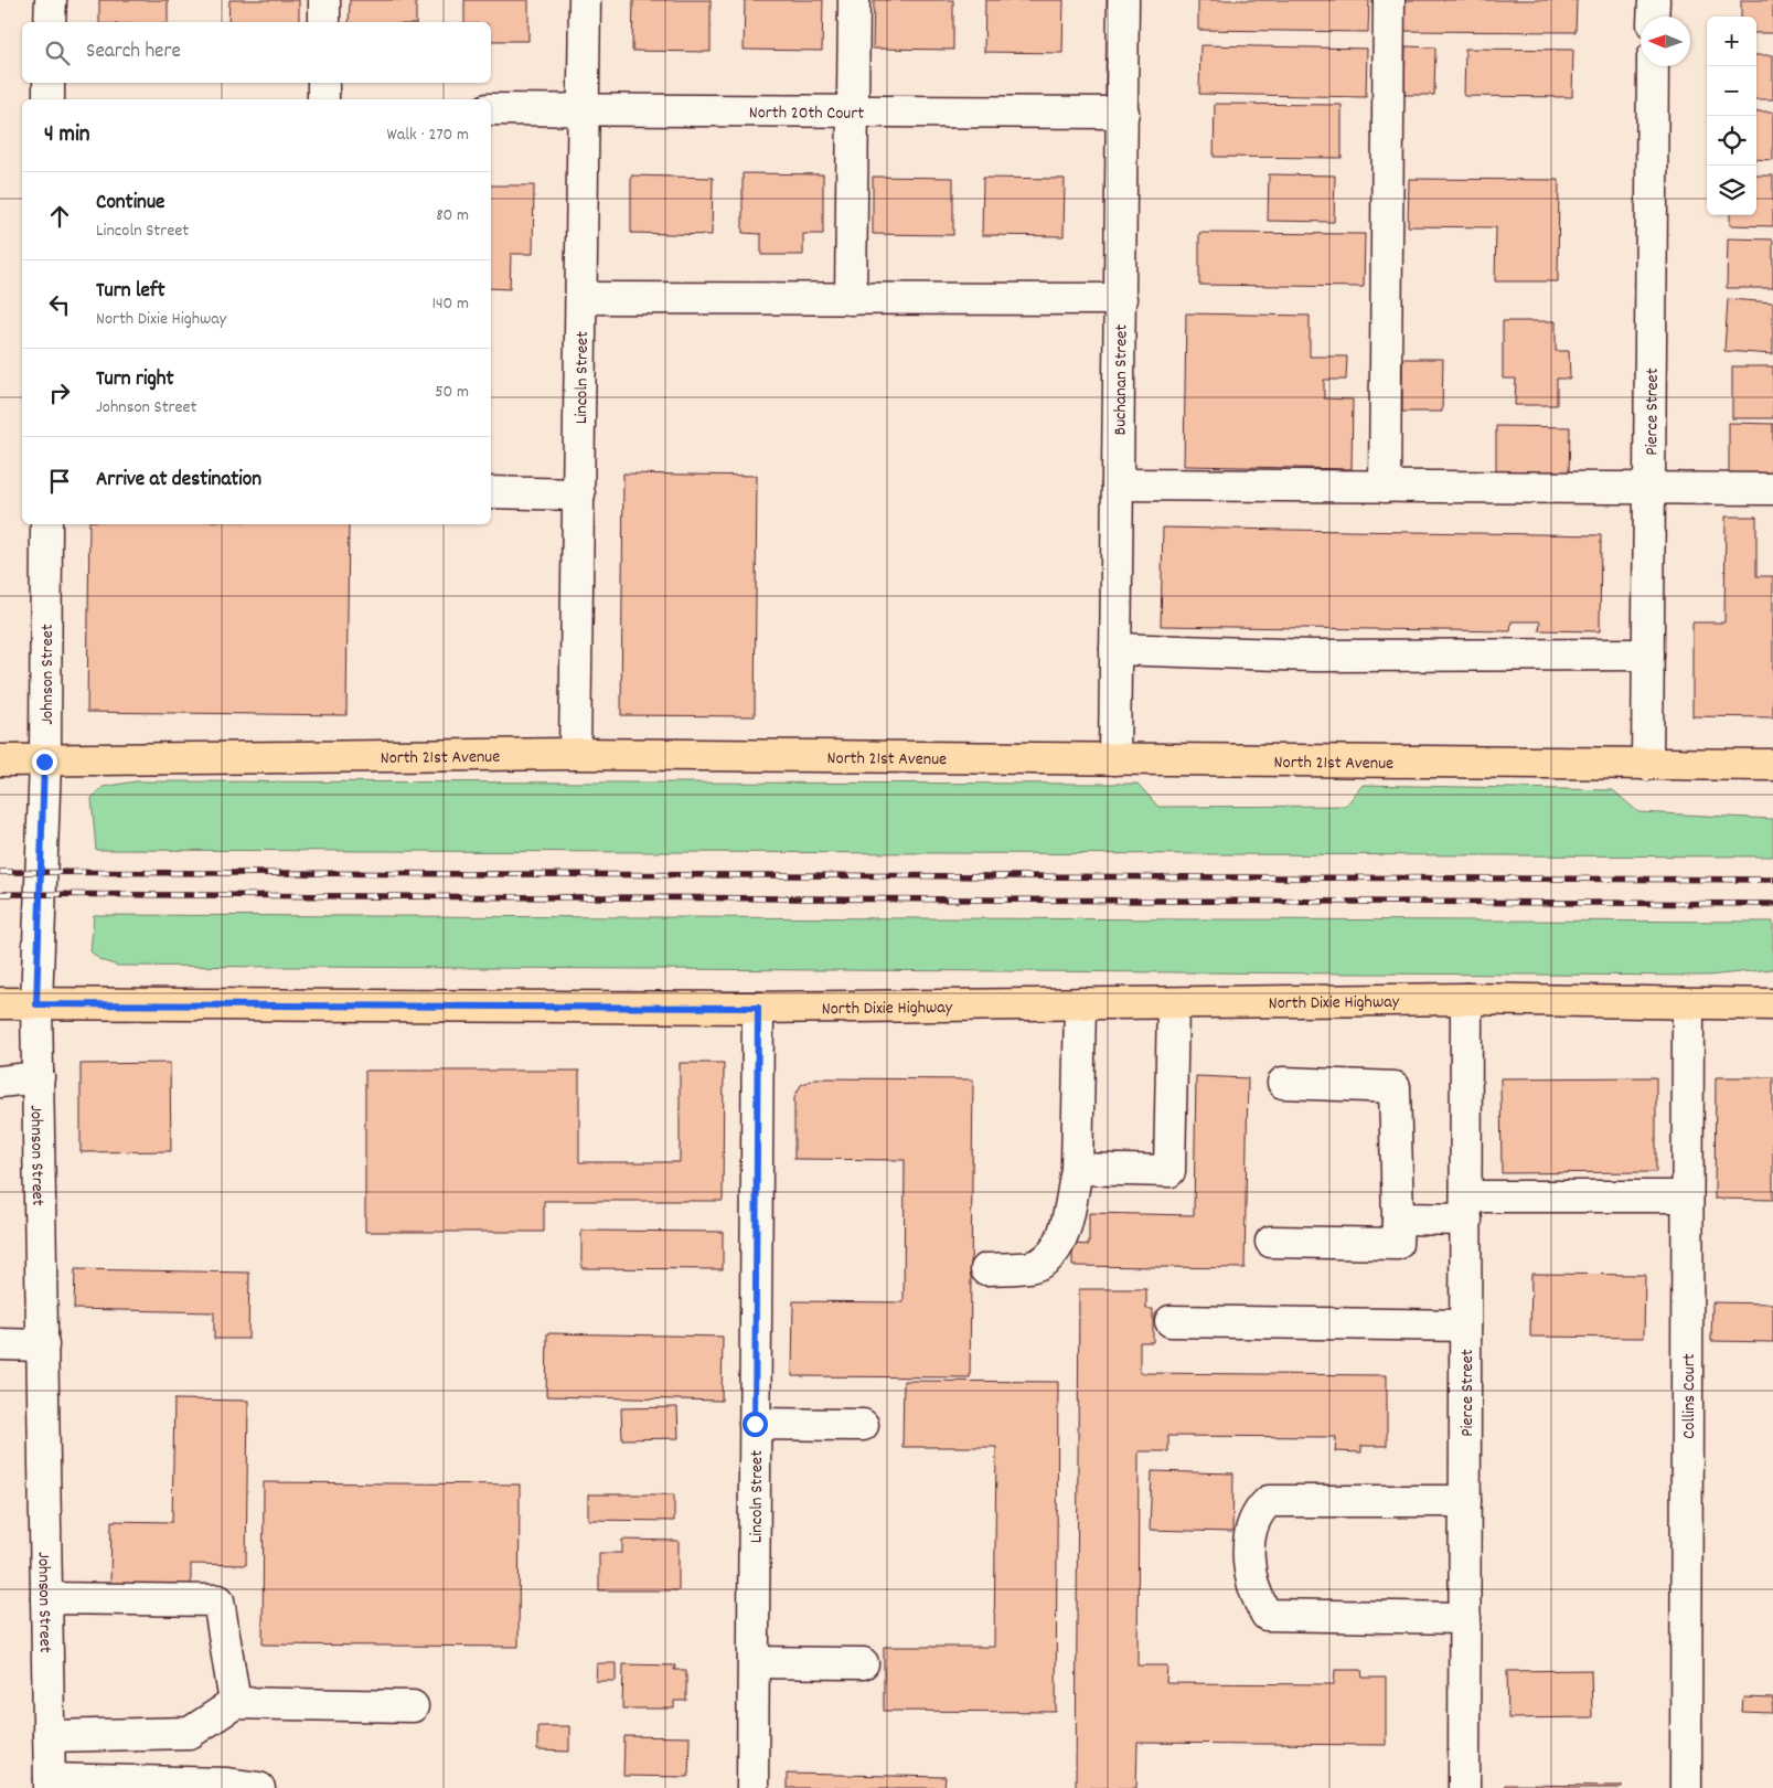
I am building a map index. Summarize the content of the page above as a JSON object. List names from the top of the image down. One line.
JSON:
{"streets":{"main road":["North 21st Avenue","North Dixie Highway"],"street":["North 20th Court","Lincoln Street","Buchanan Street","Pierce Street","Johnson Street","Collins Court"]},"crossings":[["North 20th Court","Lincoln Street"],["North 20th Court","Buchanan Street"],["Lincoln Street","North 21st Avenue"],["Lincoln Street","North Dixie Highway"],["Buchanan Street","North 21st Avenue"],["Pierce Street","North 21st Avenue"],["Pierce Street","North Dixie Highway"],["Johnson Street","North 21st Avenue"],["Johnson Street","North Dixie Highway"],["North Dixie Highway","Collins Court"]],"north":"left","page":{"map_buttons":["+","−"],"search":"Search here","heading":["4 min","Walk · 270 m"],"list":[["Continue","Lincoln Street","80 m"],["Turn left","North Dixie Highway","140 m"],["Turn right","Johnson Street","50 m"],"Arrive at destination"]}}
